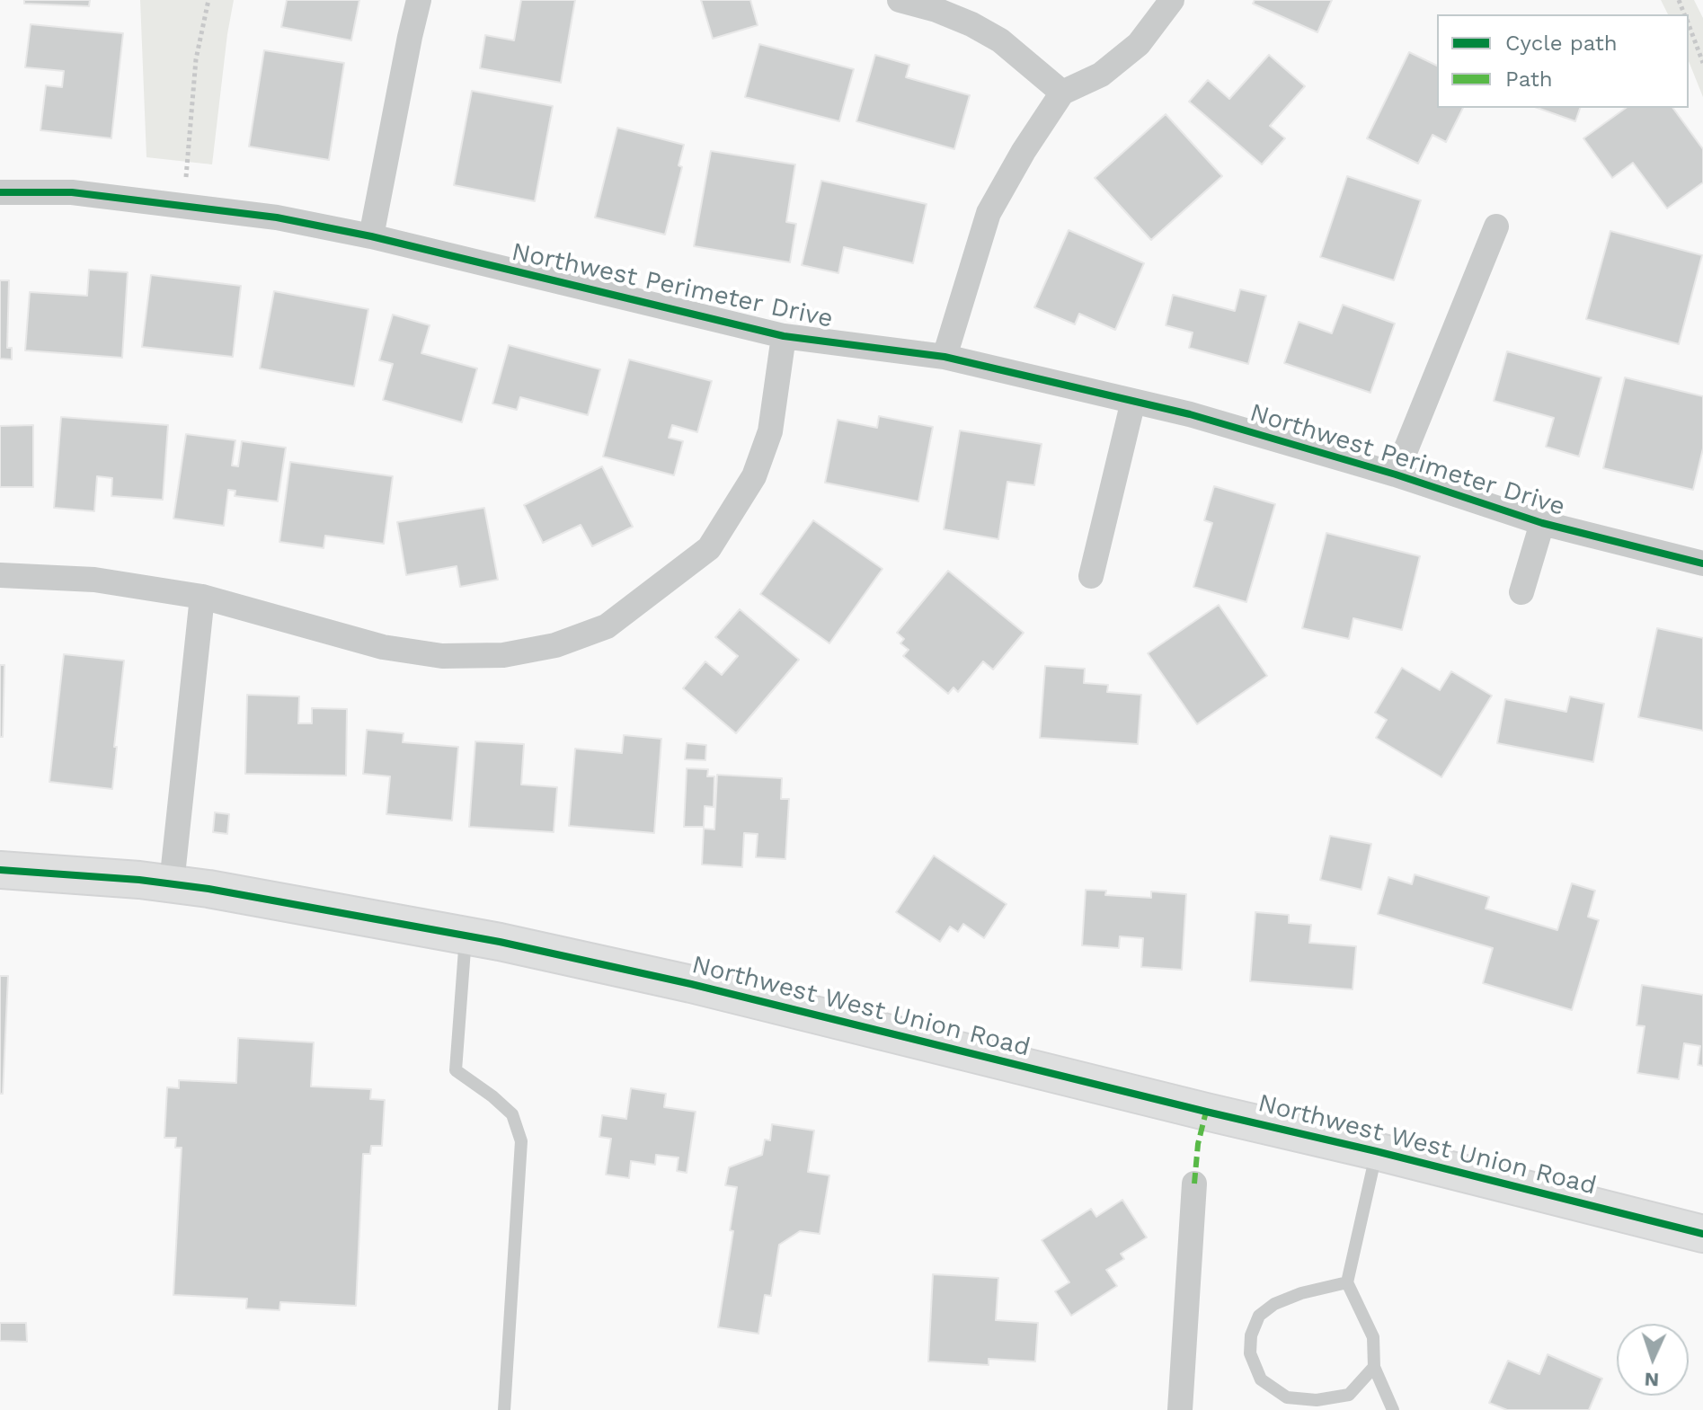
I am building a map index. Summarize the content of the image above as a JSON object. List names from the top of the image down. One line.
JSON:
{"streets":{"street":["Northwest Perimeter Drive","Northwest West Union Road"]},"legend":["Cycle path","Path"],"north":"bottom"}
